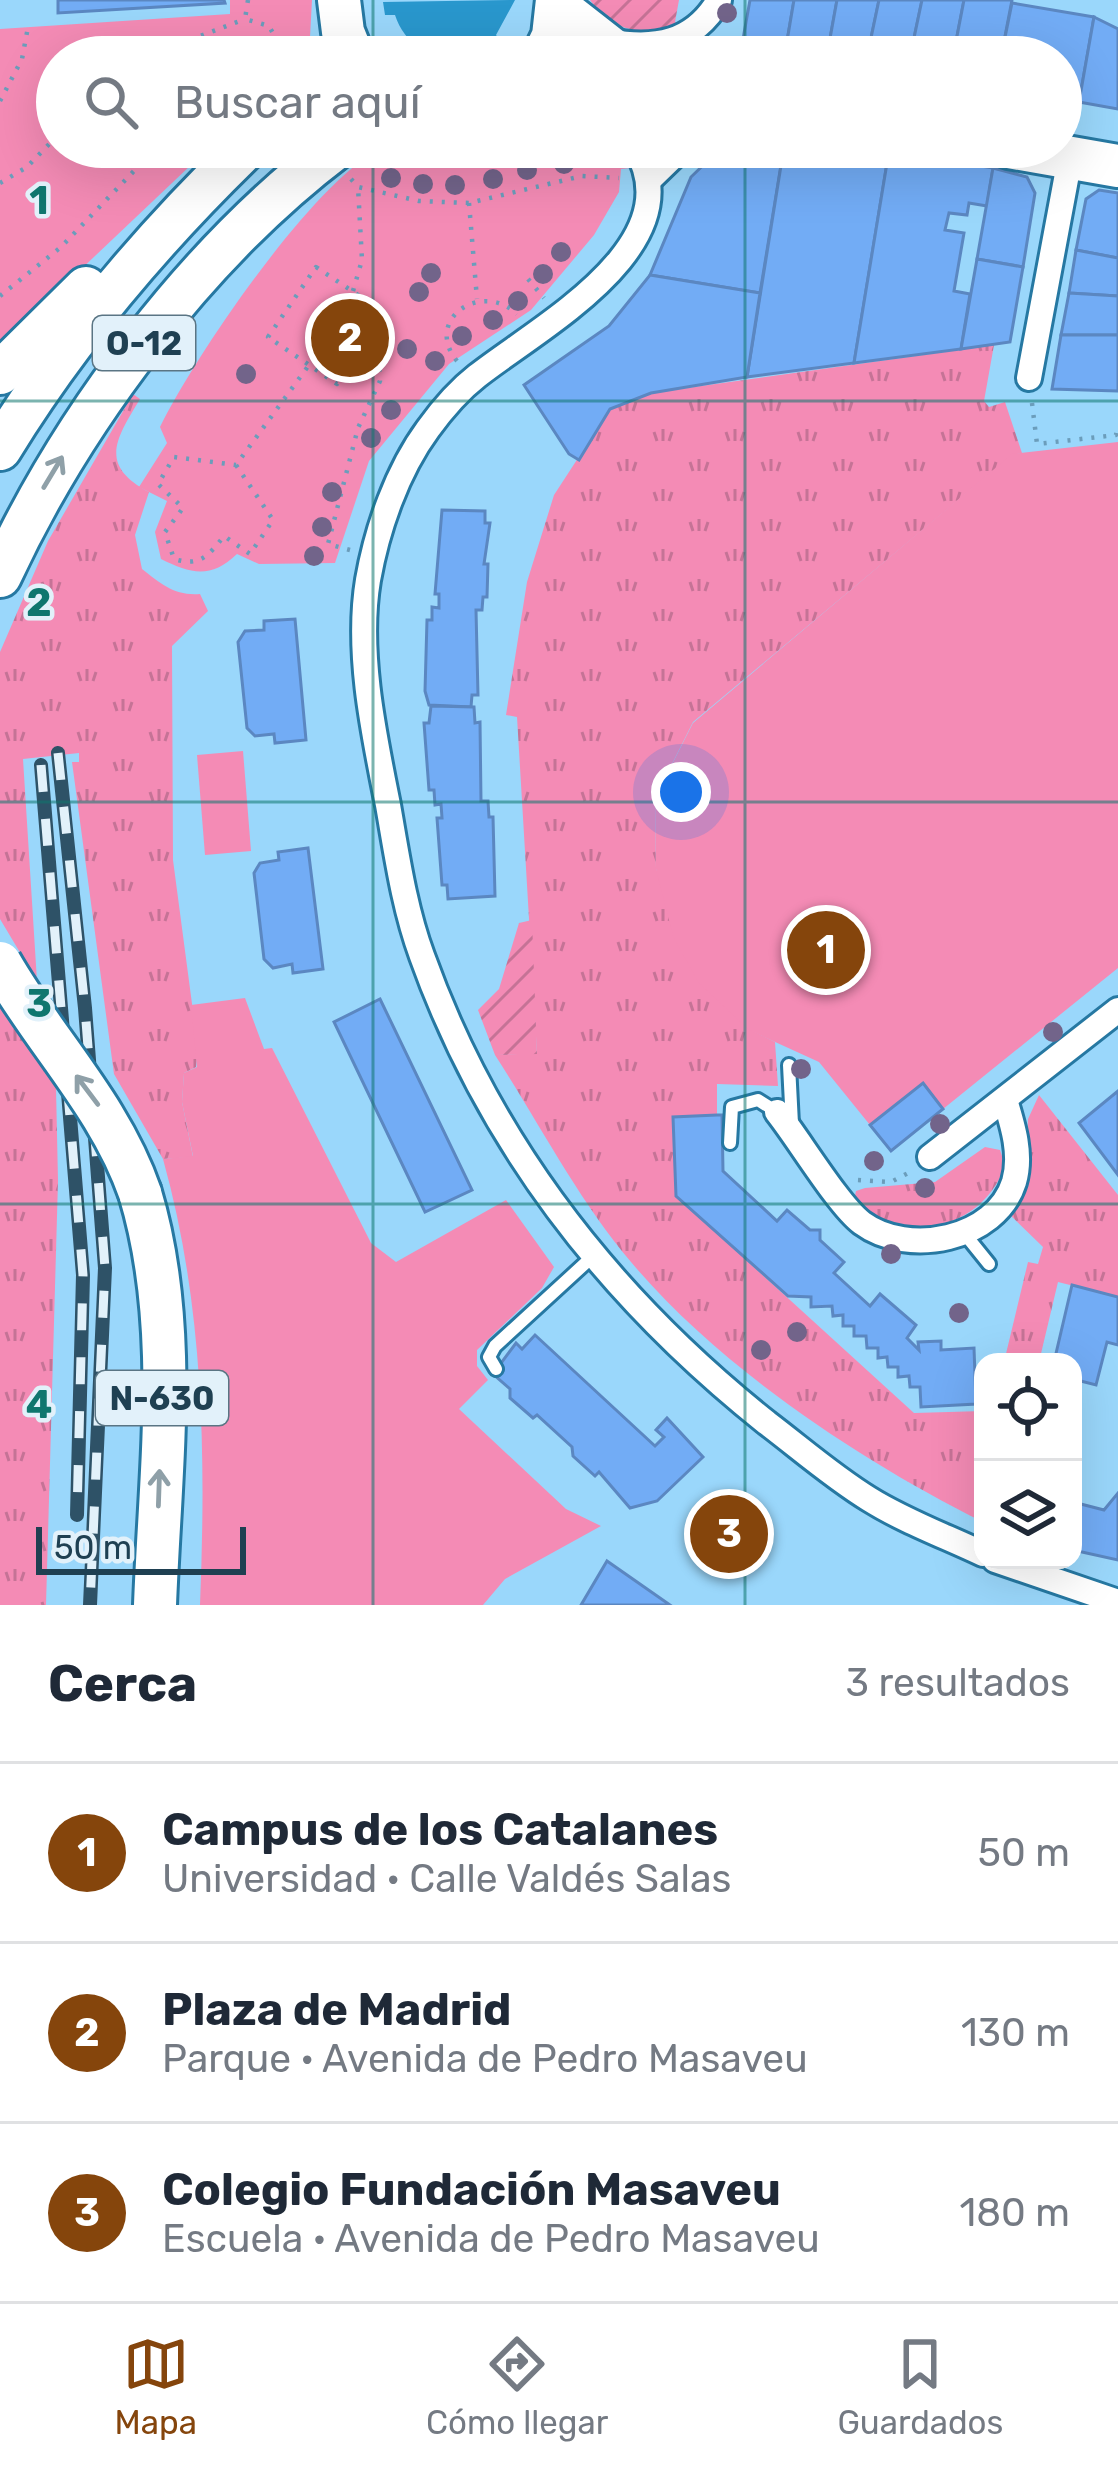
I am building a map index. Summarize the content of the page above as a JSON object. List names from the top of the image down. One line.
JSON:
{"streets":{"highway":["O-12","N-630"]},"scale_bar":"50 m","page":{"search":"Buscar aquí","pins":["2","1","3"],"scale":"50 m","heading":["Cerca","3 resultados"],"list":[{"mark":"1","name":"Campus de los Catalanes","note":"Universidad · Calle Valdés Salas","value":"50 m"},{"mark":"2","name":"Plaza de Madrid","note":"Parque · Avenida de Pedro Masaveu","value":"130 m"},{"mark":"3","name":"Colegio Fundación Masaveu","note":"Escuela · Avenida de Pedro Masaveu","value":"180 m"}],"nav":["Mapa","Cómo llegar","Guardados"]},"grid":{"rows":["1","2","3","4"]}}
